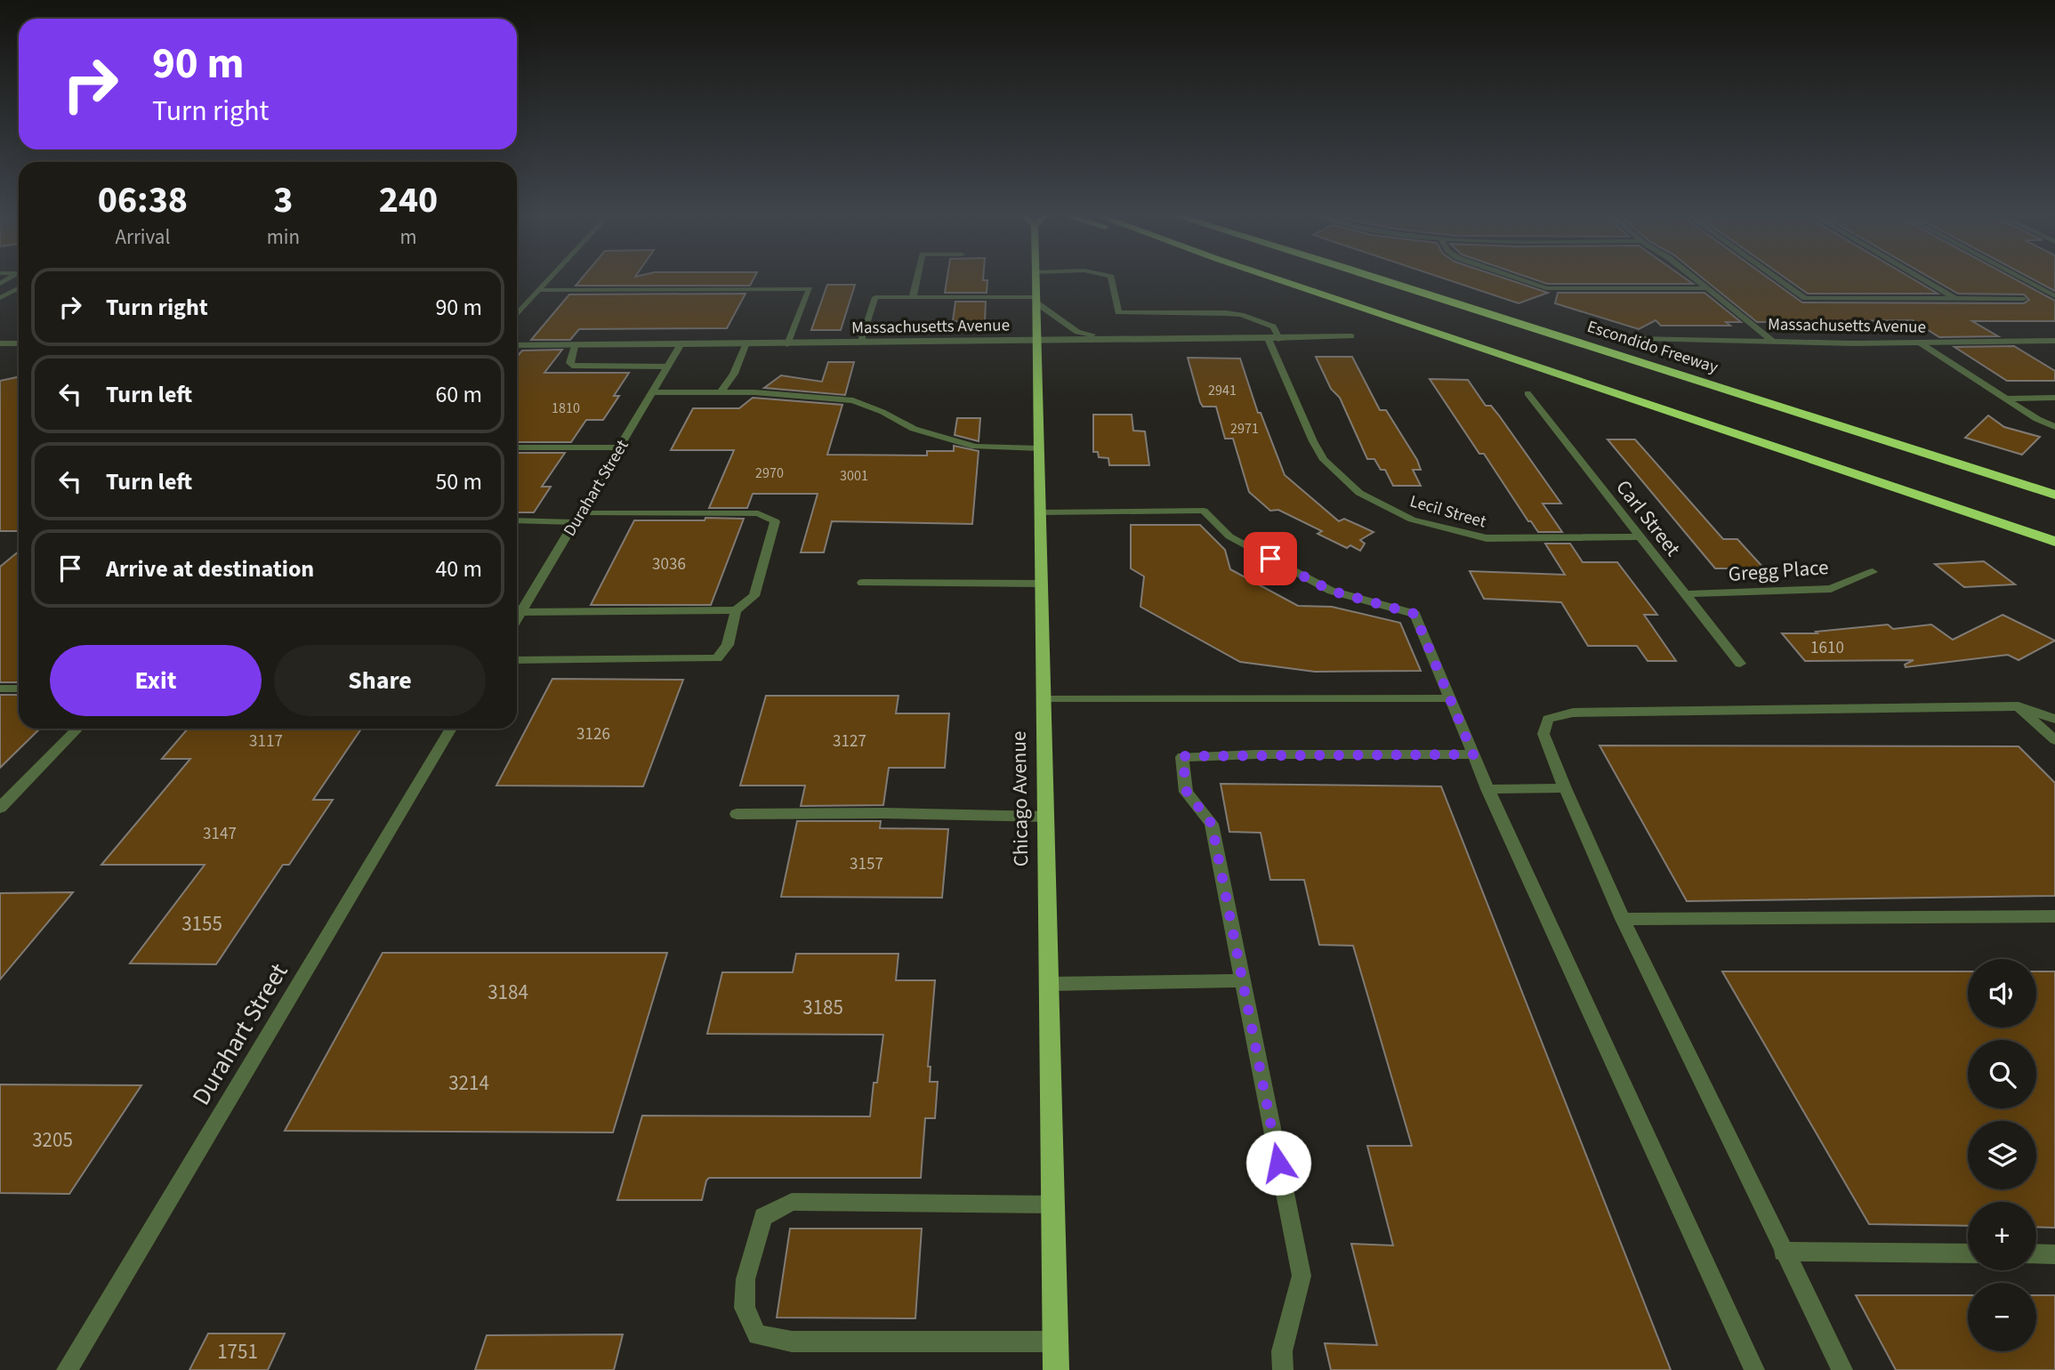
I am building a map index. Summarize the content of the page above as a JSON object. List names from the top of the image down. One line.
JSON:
{"streets":{"highway":["Escondido Freeway"],"main road":["Chicago Avenue"],"street":["Massachusetts Avenue","Durahart Street","Lecil Street","Carl Street","Gregg Place"]},"crossings":[["Massachusetts Avenue","Durahart Street"],["Massachusetts Avenue","Lecil Street"],["Massachusetts Avenue","Chicago Avenue"],["Lecil Street","Carl Street"],["Carl Street","Gregg Place"]],"house_numbers":["2941","1810","2971","2970","3001","3036","1610","3126","3117","3127","3147","3157","3155","3184","3185","3214","3205","1751"],"page":{"turn":["90 m","Turn right"],"eta":["06:38","Arrival","3","min","240","m"],"list":[{"name":"Turn right","value":"90 m"},{"name":"Turn left","value":"60 m"},{"name":"Turn left","value":"50 m"},{"name":"Arrive at destination","value":"40 m"}],"buttons":["Exit","Share"],"map_buttons":["+","−"]}}
